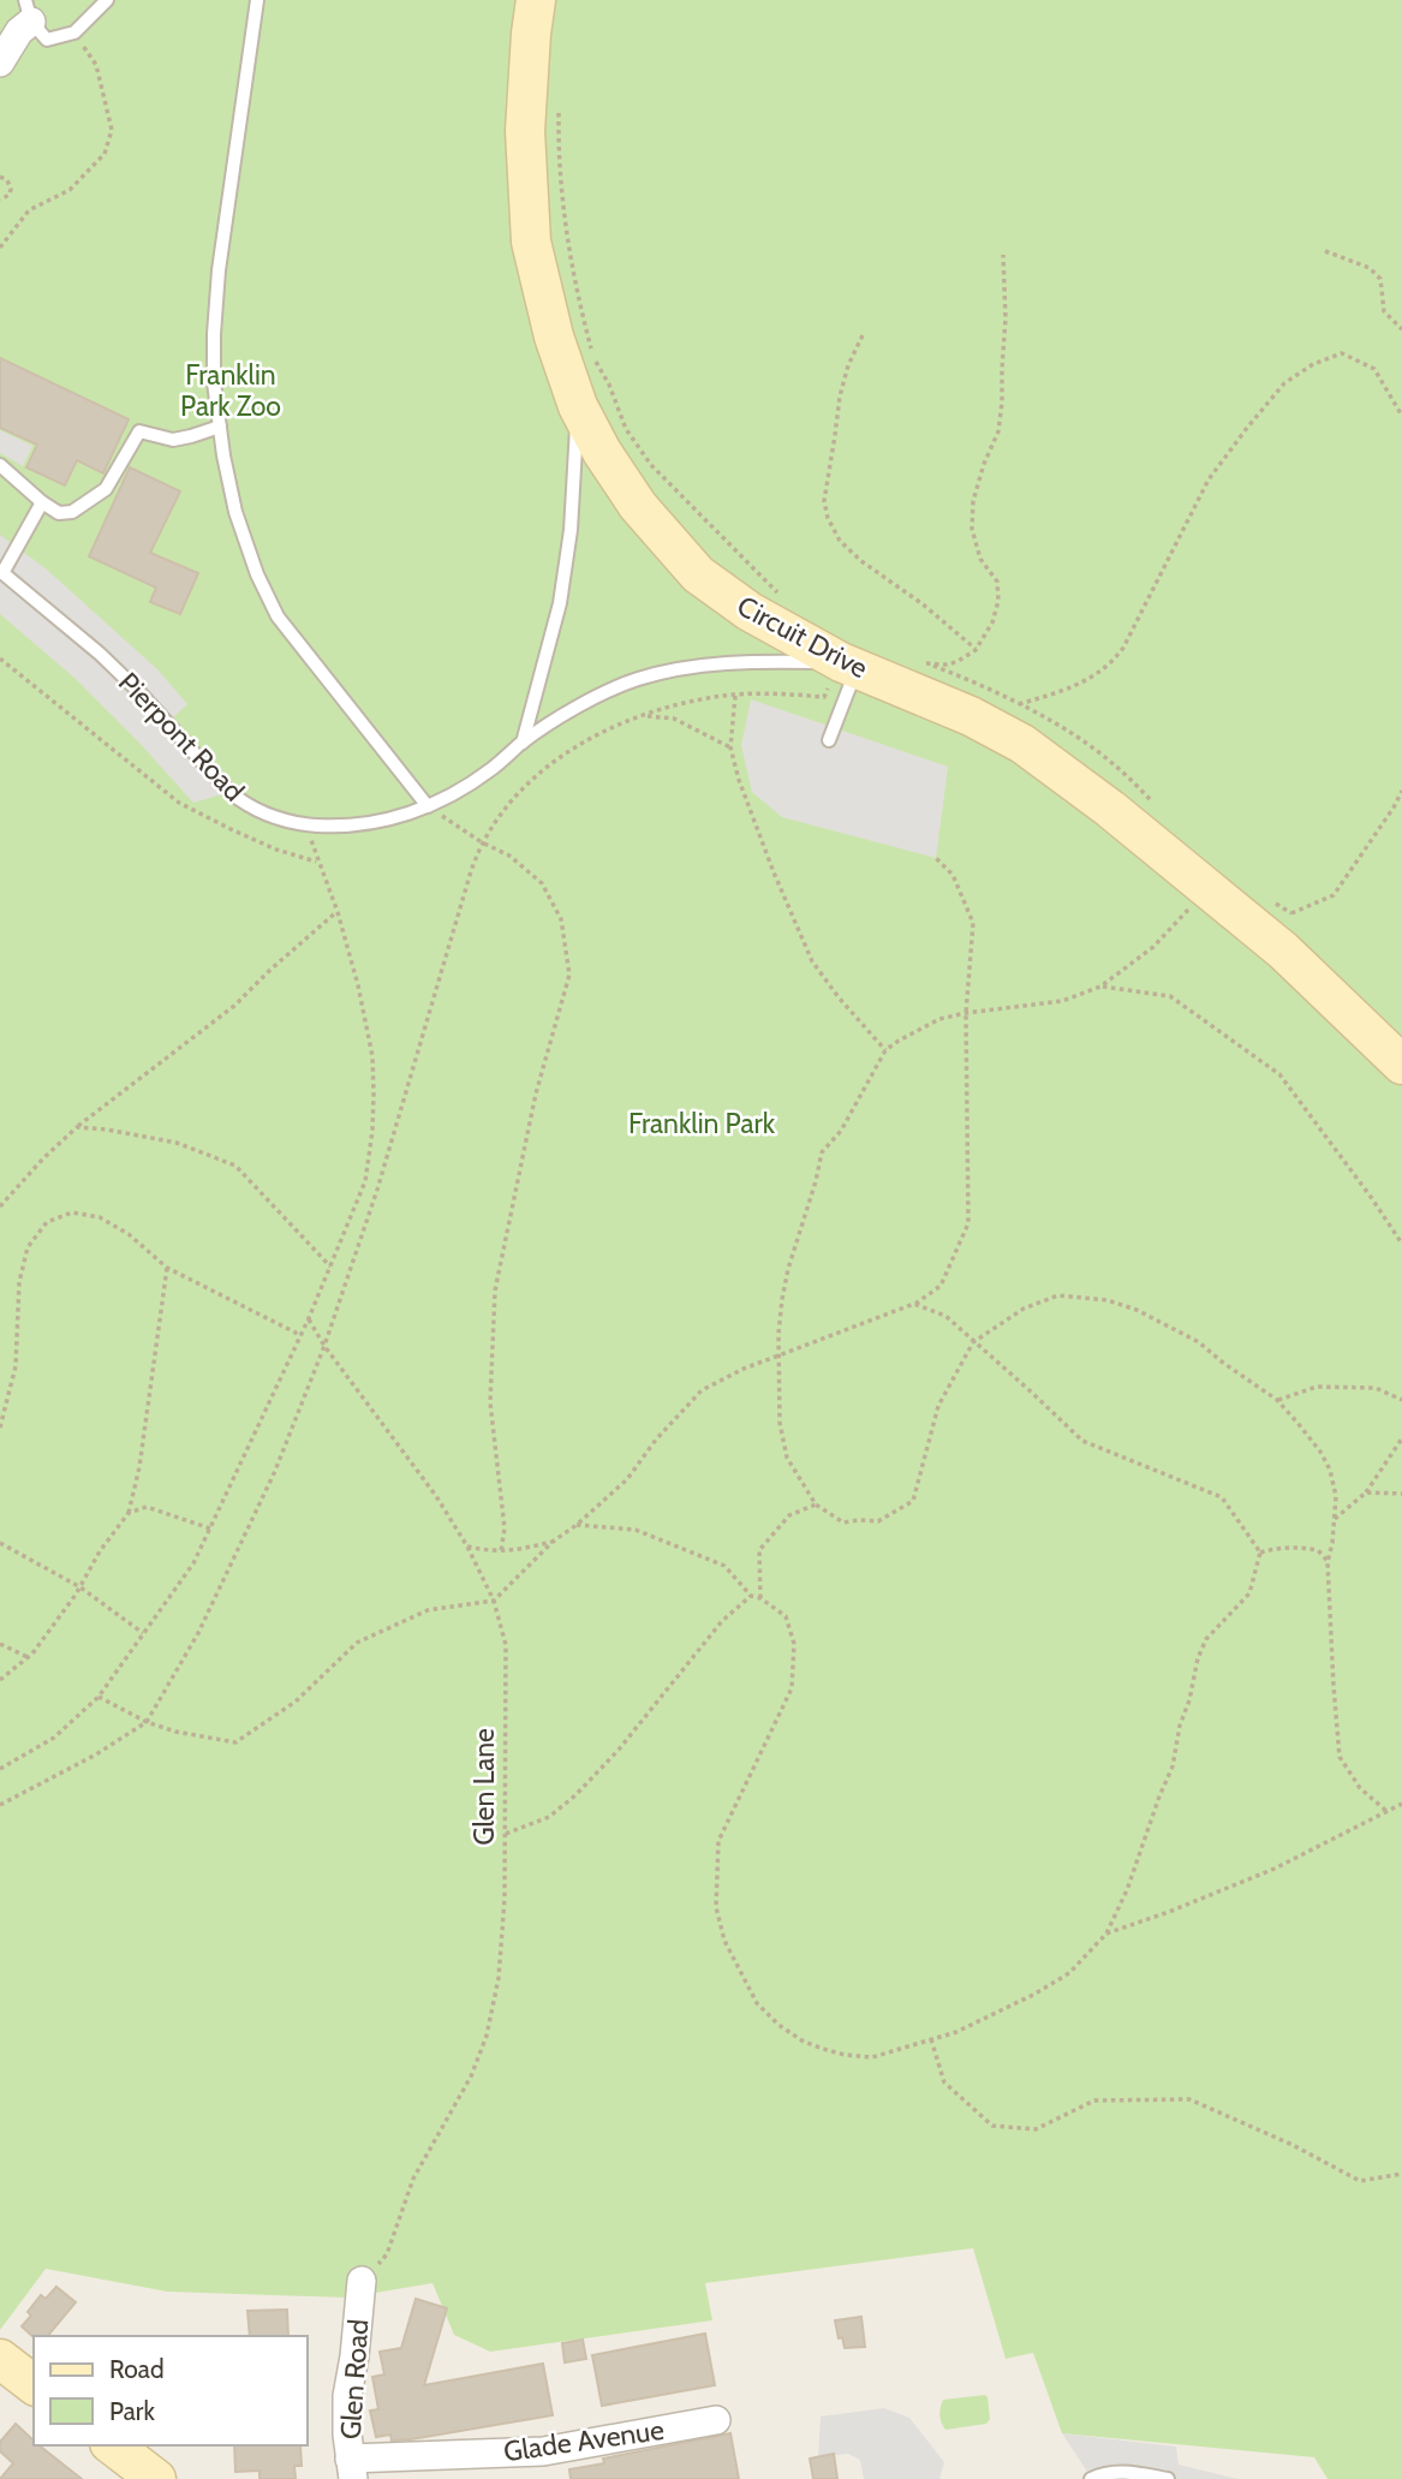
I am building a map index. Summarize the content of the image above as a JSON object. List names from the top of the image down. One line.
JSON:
{"streets":{"main road":["Circuit Drive"],"street":["Glen Road","Glade Avenue"],"lane":["Pierpont Road"],"path":["Glen Lane"]},"crossings":[["Circuit Drive","Pierpont Road"],["Glen Lane","Glen Road"],["Glen Road","Glade Avenue"]],"parks":["Franklin Park Zoo","Franklin Park"],"legend":["Road","Park"]}
